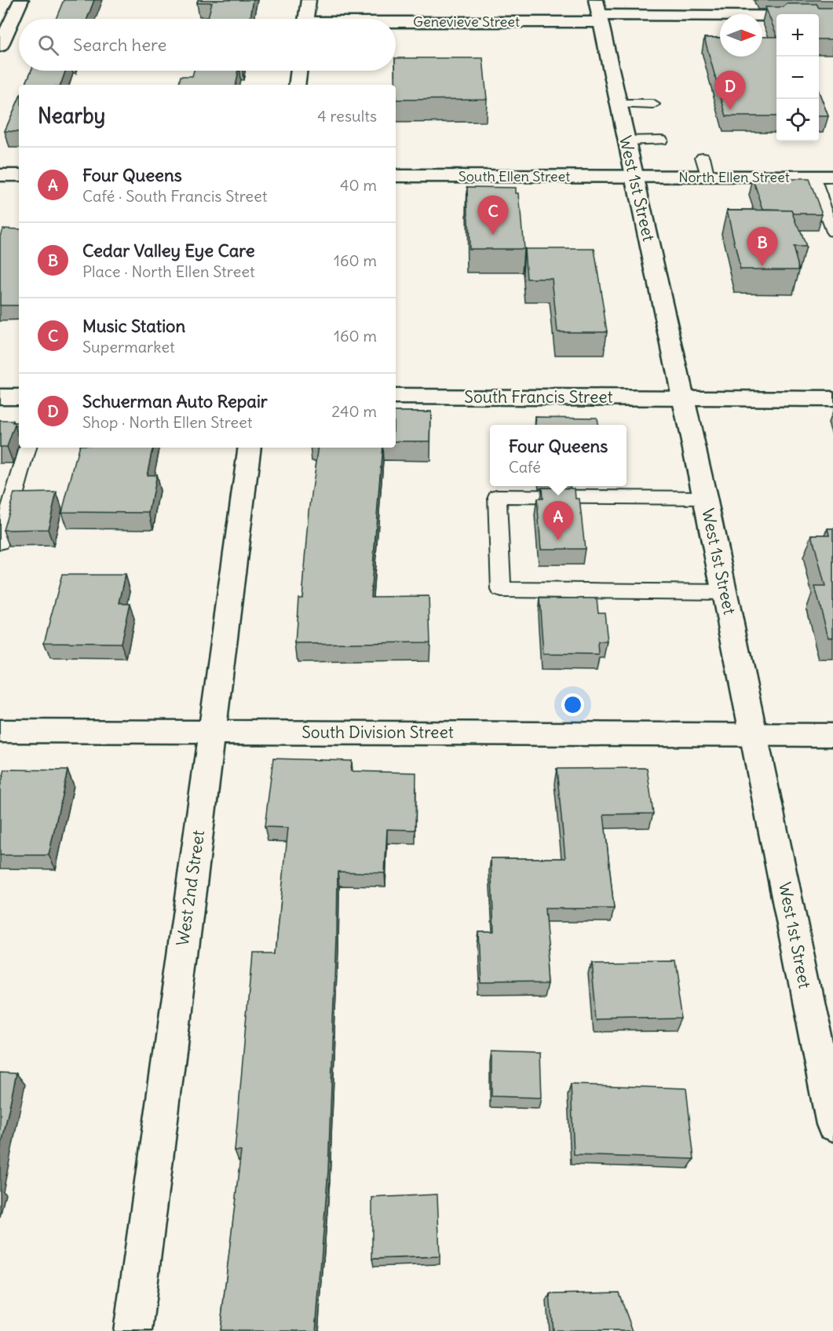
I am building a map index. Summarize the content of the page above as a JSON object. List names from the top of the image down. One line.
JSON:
{"streets":{"street":["Genevieve Street","South Ellen Street","North Ellen Street","West 1st Street","South Francis Street","South Division Street","West 2nd Street"]},"crossings":[["Genevieve Street","West 1st Street"],["South Ellen Street","North Ellen Street"],["South Ellen Street","West 1st Street"],["North Ellen Street","West 1st Street"],["West 1st Street","South Francis Street"],["West 1st Street","South Division Street"],["South Division Street","West 2nd Street"]],"north":"right","page":{"map_buttons":["+","−"],"search":"Search here","pins":["D","C","B","A"],"heading":["Nearby","4 results"],"list":[{"mark":"A","name":"Four Queens","note":"Café · South Francis Street","value":"40 m"},{"mark":"B","name":"Cedar Valley Eye Care","note":"Place · North Ellen Street","value":"160 m"},{"mark":"C","name":"Music Station","note":"Supermarket","value":"160 m"},{"mark":"D","name":"Schuerman Auto Repair","note":"Shop · North Ellen Street","value":"240 m"}],"popup":["Four Queens","Café"]}}
